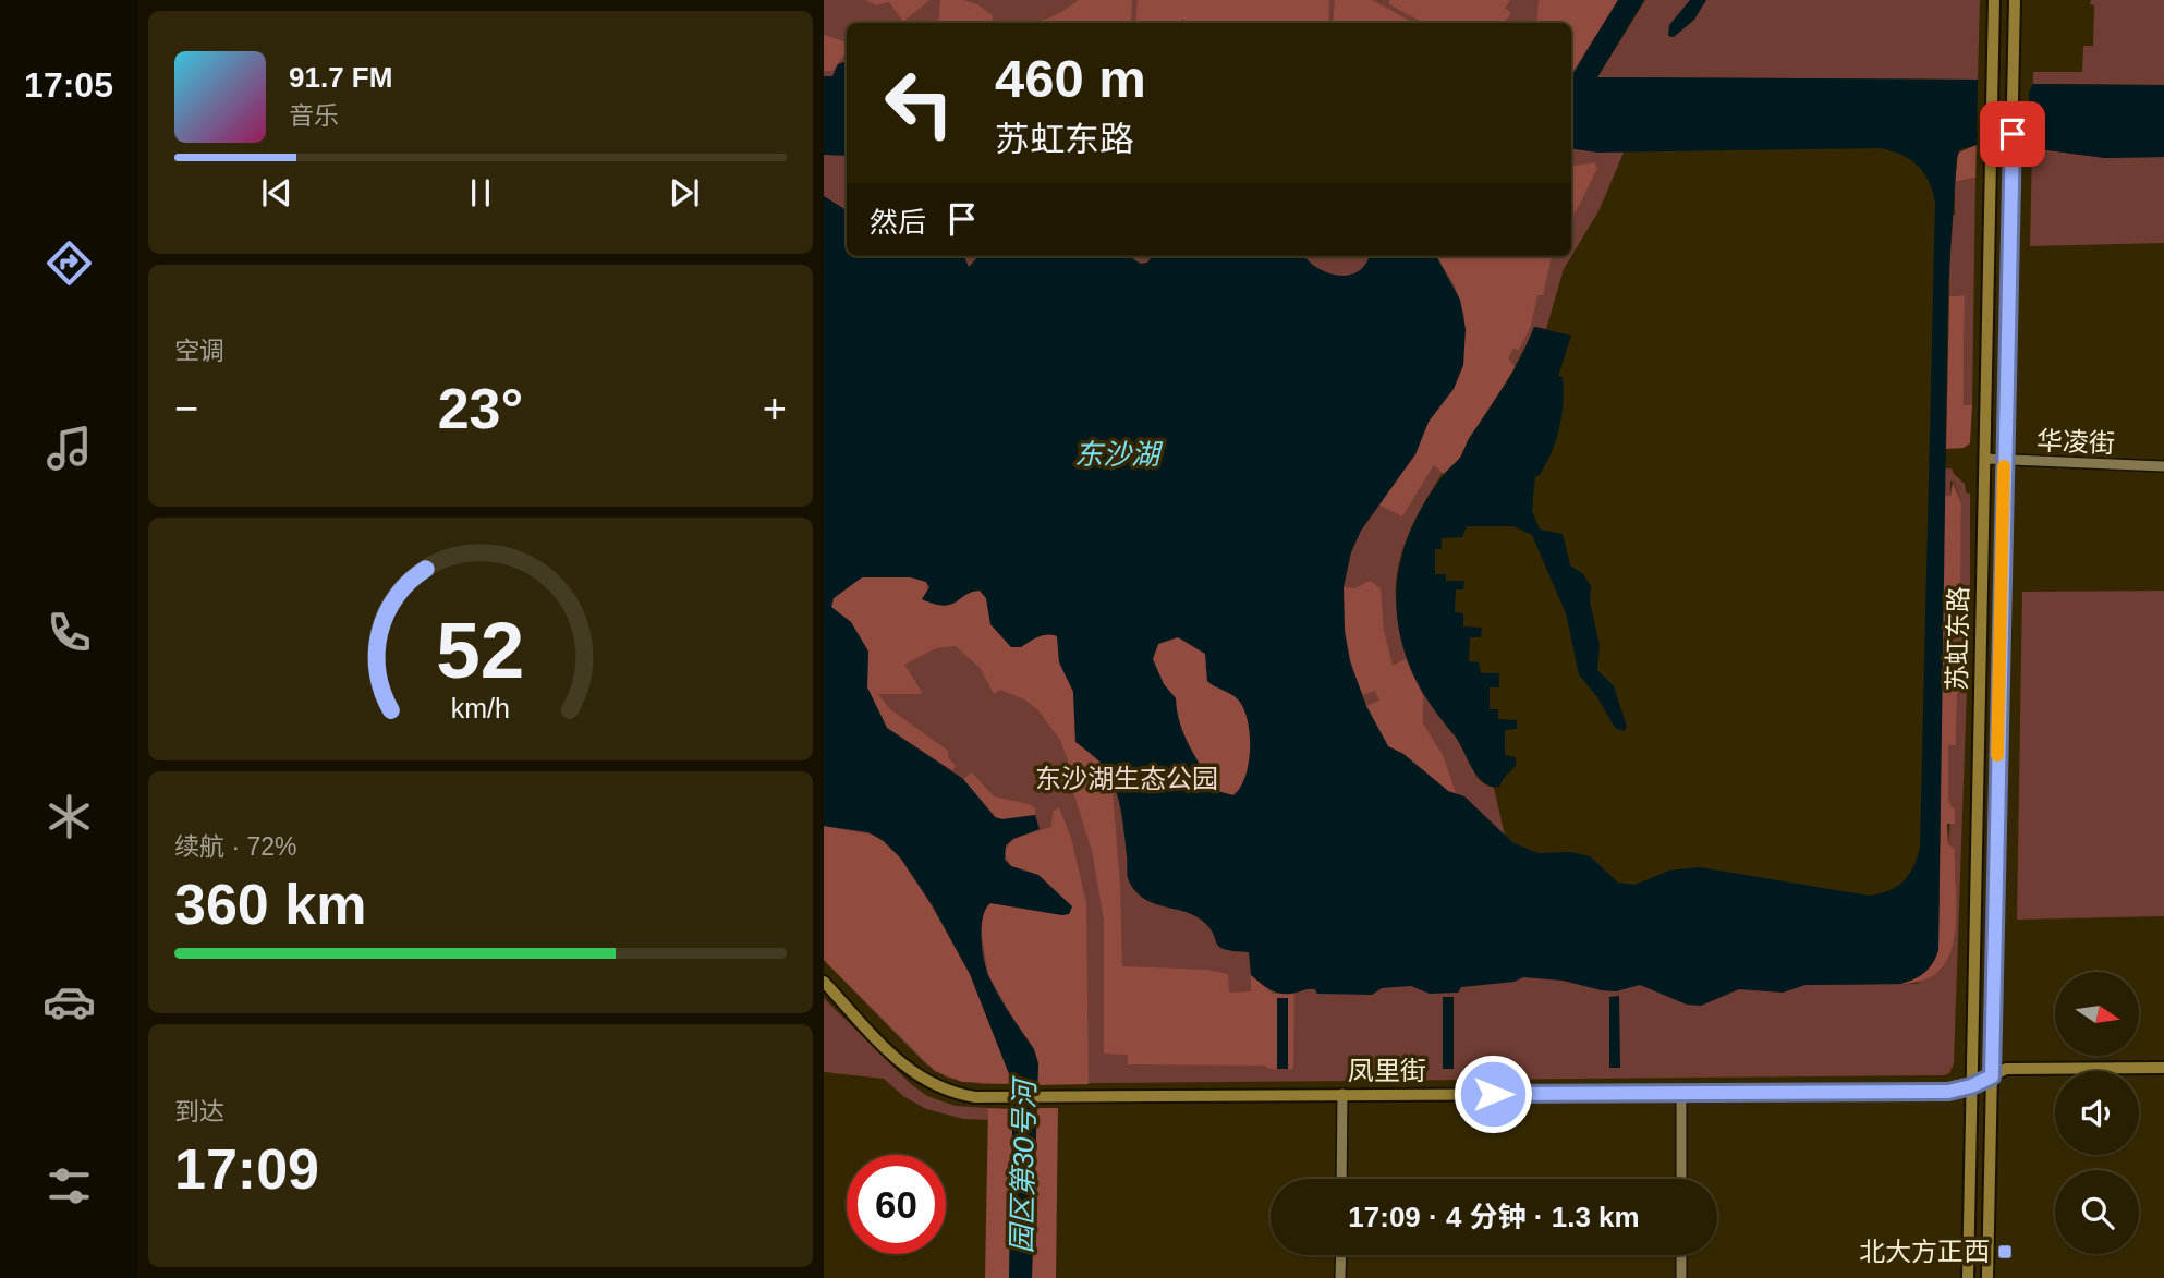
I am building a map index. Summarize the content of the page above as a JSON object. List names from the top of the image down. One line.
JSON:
{"streets":{"main road":["苏虹东路","凤里街"],"street":["华凌街"]},"crossings":[["华凌街","苏虹东路"],["苏虹东路","凤里街"]],"water":["东沙湖","园区第30号河"],"parks":["东沙湖生态公园"],"places":{"transit":["北大方正西"]},"north":"right","page":{"tabs":"17:05","turn":["460 m","苏虹东路"],"song":["91.7 FM","音乐"],"then":"然后","tile":["空调",["续航 · 72%","360 km"],["到达","17:09"]],"heat":["−","23°","+"],"limit":"60","trip":"17:09 · 4 分钟 · 1.3 km","gauge":["52","km/h"]}}
